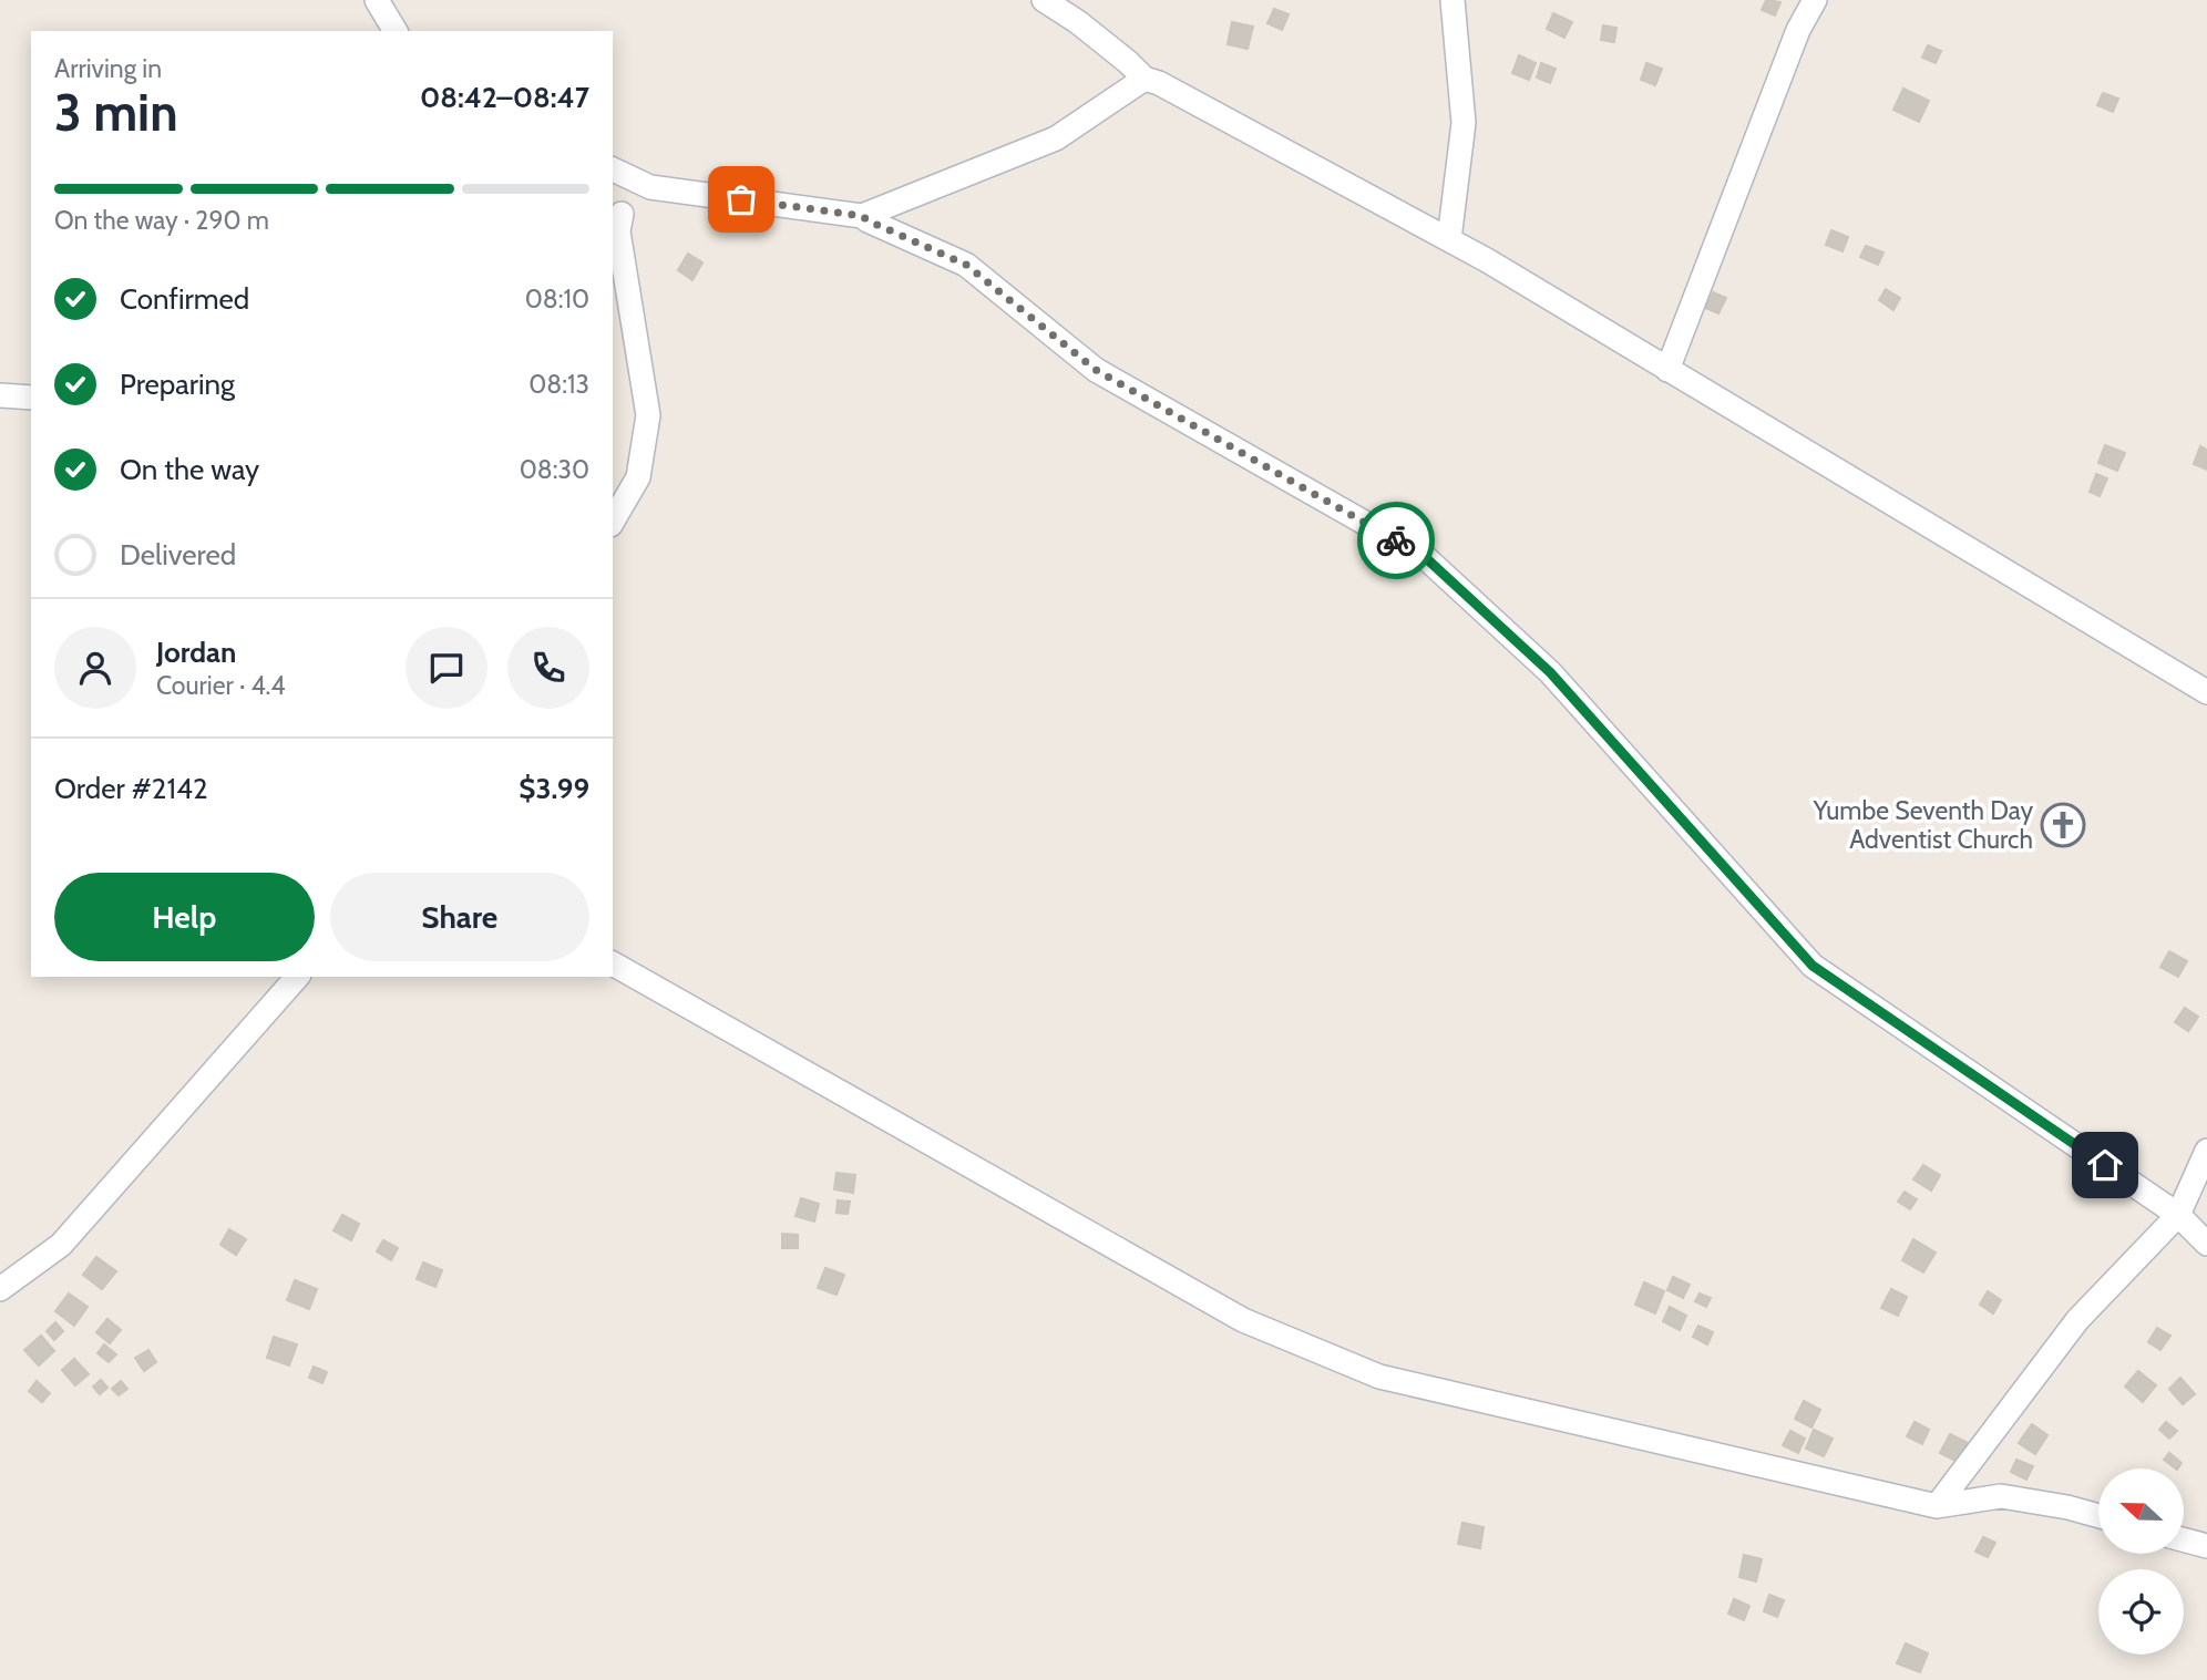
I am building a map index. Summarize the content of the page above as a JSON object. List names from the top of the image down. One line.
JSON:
{"places":{"church":["Yumbe Seventh Day Adventist Church"]},"north":"left","page":{"heading":["3 min","Arriving in","08:42–08:47"],"panel":["Jordan","Courier · 4.4","Order #2142","$3.99"],"bar":"On the way · 290 m","list":[["Confirmed","08:10"],["Preparing","08:13"],["On the way","08:30"],"Delivered"],"buttons":["Help","Share"]}}
